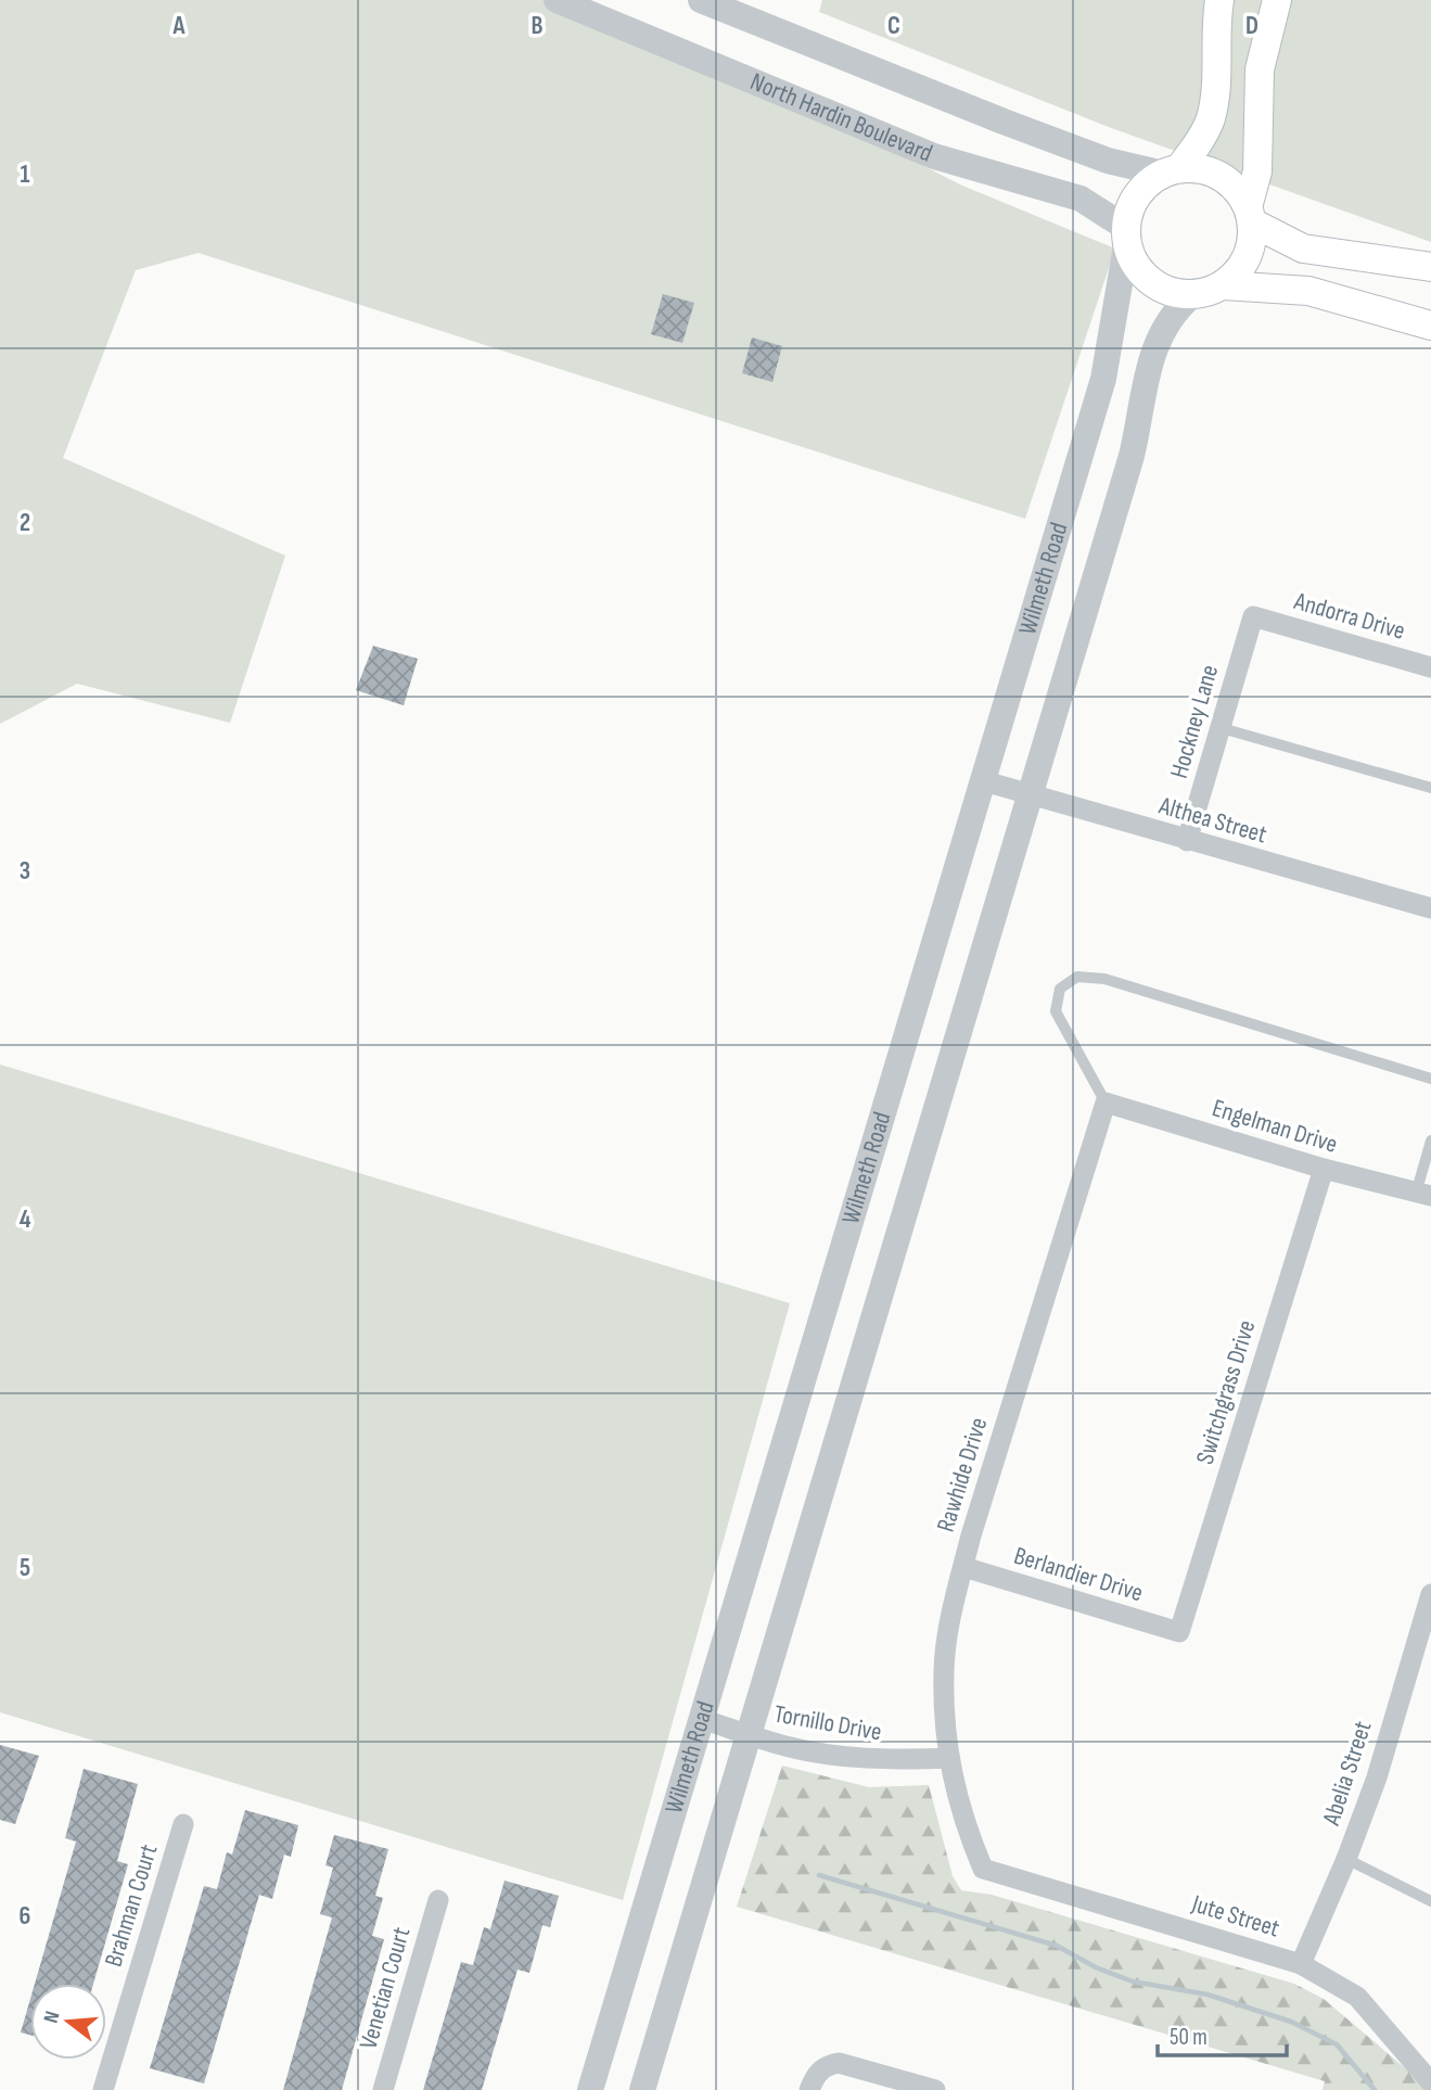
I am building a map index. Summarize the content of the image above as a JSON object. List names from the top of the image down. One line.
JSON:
{"streets":{"street":["North Hardin Boulevard","Wilmeth Road","Andorra Drive","Hockney Lane","Althea Street","Engelman Drive","Switchgrass Drive","Rawhide Drive","Berlandier Drive","Tornillo Drive","Abelia Street","Brahman Court","Jute Street","Venetian Court"]},"crossings":[["North Hardin Boulevard","Wilmeth Road"],["Wilmeth Road","Althea Street"],["Wilmeth Road","Tornillo Drive"],["Andorra Drive","Hockney Lane"],["Hockney Lane","Althea Street"],["Engelman Drive","Switchgrass Drive"],["Engelman Drive","Rawhide Drive"],["Switchgrass Drive","Berlandier Drive"],["Rawhide Drive","Berlandier Drive"],["Rawhide Drive","Tornillo Drive"],["Rawhide Drive","Jute Street"],["Abelia Street","Jute Street"]],"scale_bar":"50 m","north":"left","grid":{"columns":["A","B","C","D"],"rows":["1","2","3","4","5","6"]}}
